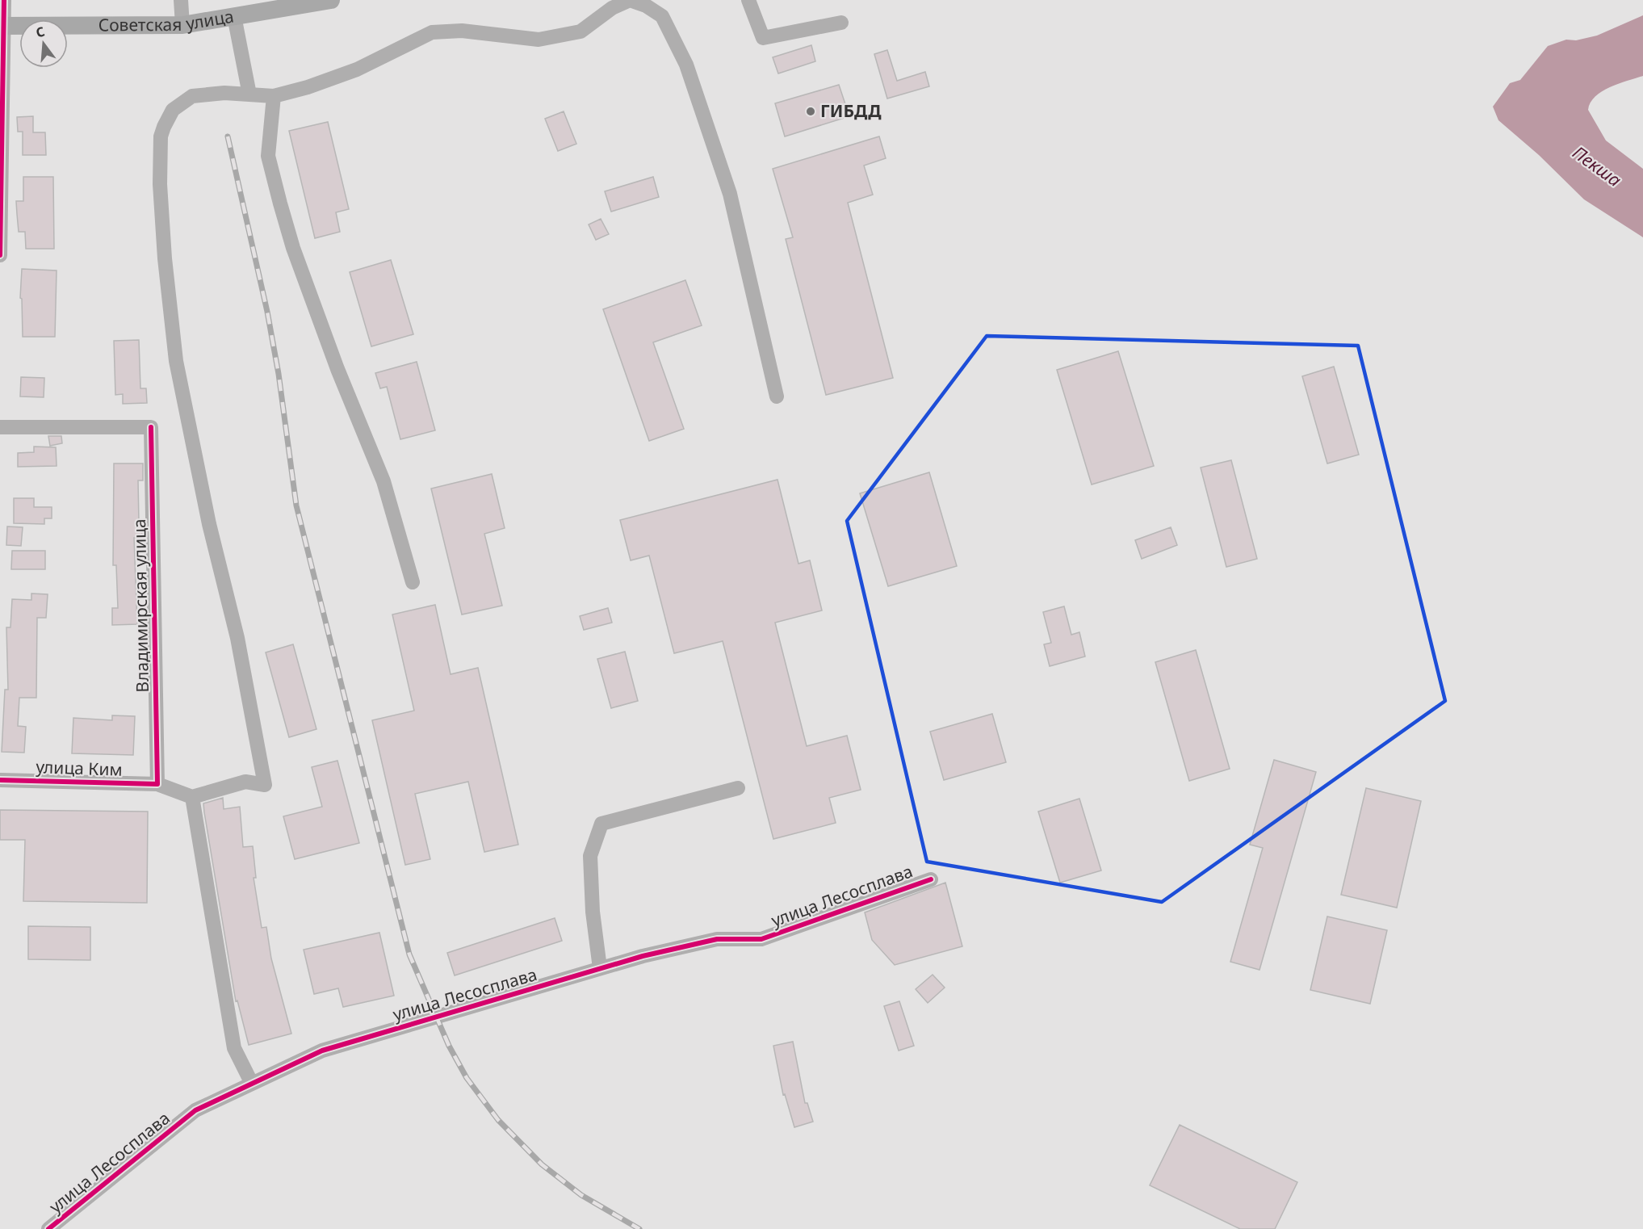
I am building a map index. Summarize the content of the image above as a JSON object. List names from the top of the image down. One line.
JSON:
{"streets":{"main road":["Советская улица"],"street":["Владимирская улица","улица Ким","улица Лесосплава"]},"crossings":[["Владимирская улица","улица Ким"]],"water":["Пекша"],"places":["ГИБДД"],"north":"top"}
